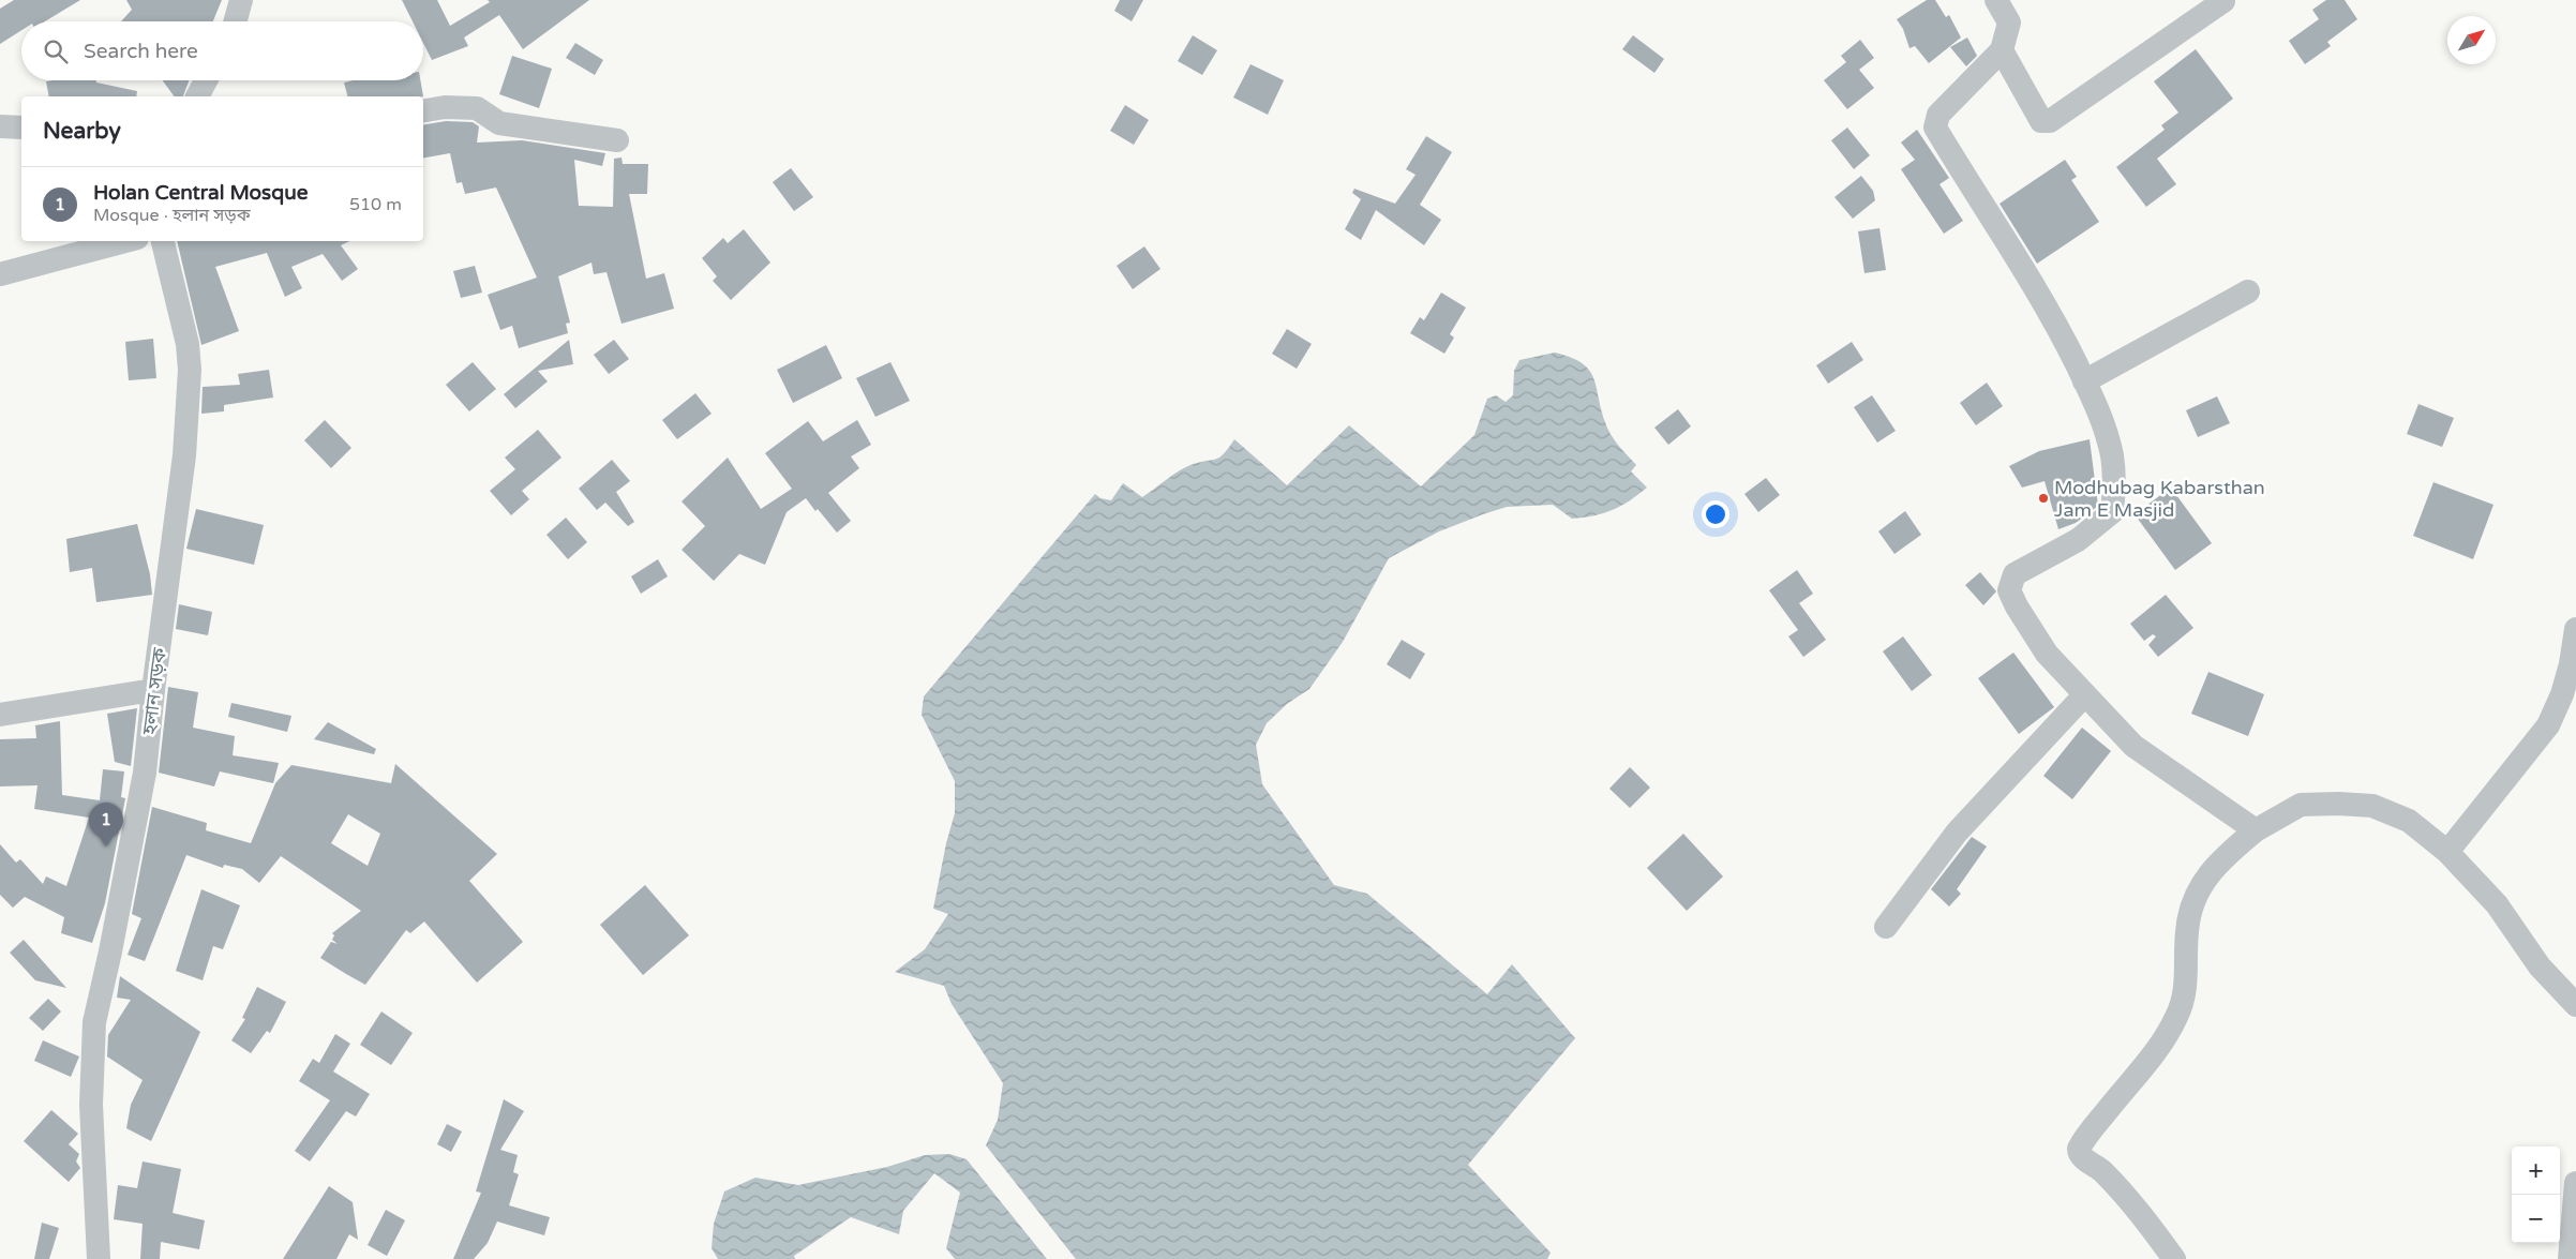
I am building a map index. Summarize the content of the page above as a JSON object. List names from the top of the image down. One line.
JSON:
{"streets":{"street":["হলান সড়ক"]},"places":["Modhubag Kabarsthan Jam E Masjid"],"north":"top right","page":{"search":"Search here","heading":"Nearby","list":[{"mark":"1","name":"Holan Central Mosque","note":"Mosque · হলান সড়ক","value":"510 m"}],"pins":"1","map_buttons":["+","−"]}}
